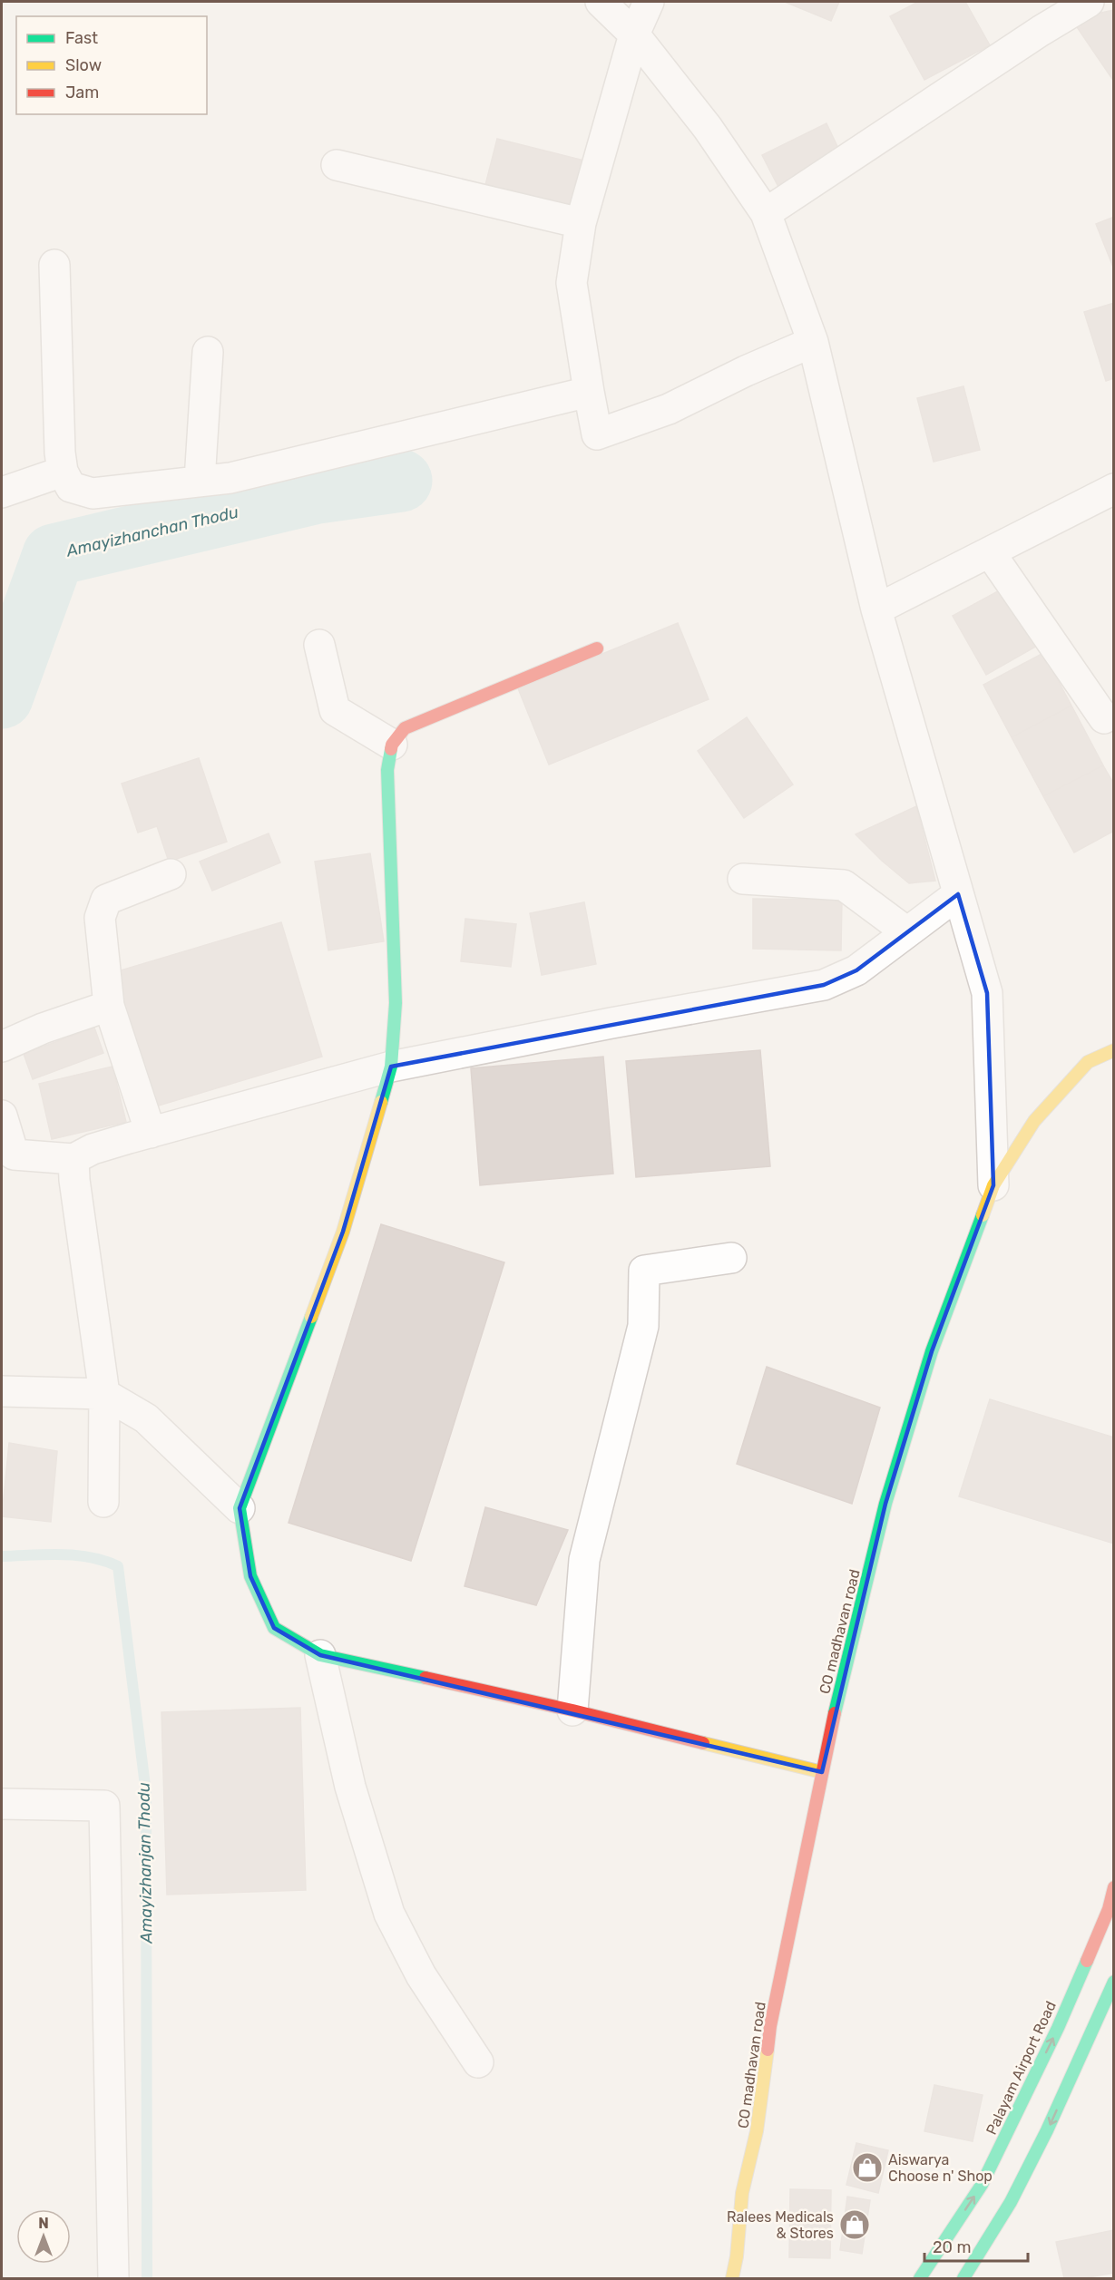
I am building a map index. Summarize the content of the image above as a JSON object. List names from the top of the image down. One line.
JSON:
{"streets":{"street":["CO madhavan road","Palayam Airport Road"]},"water":["Amayizhanchan Thodu","Amayizhanjan Thodu"],"places":{"shop":["Aiswarya Choose n' Shop","Ralees Medicals & Stores"]},"legend":["Fast","Slow","Jam"],"scale_bar":"20 m","north":"top"}
